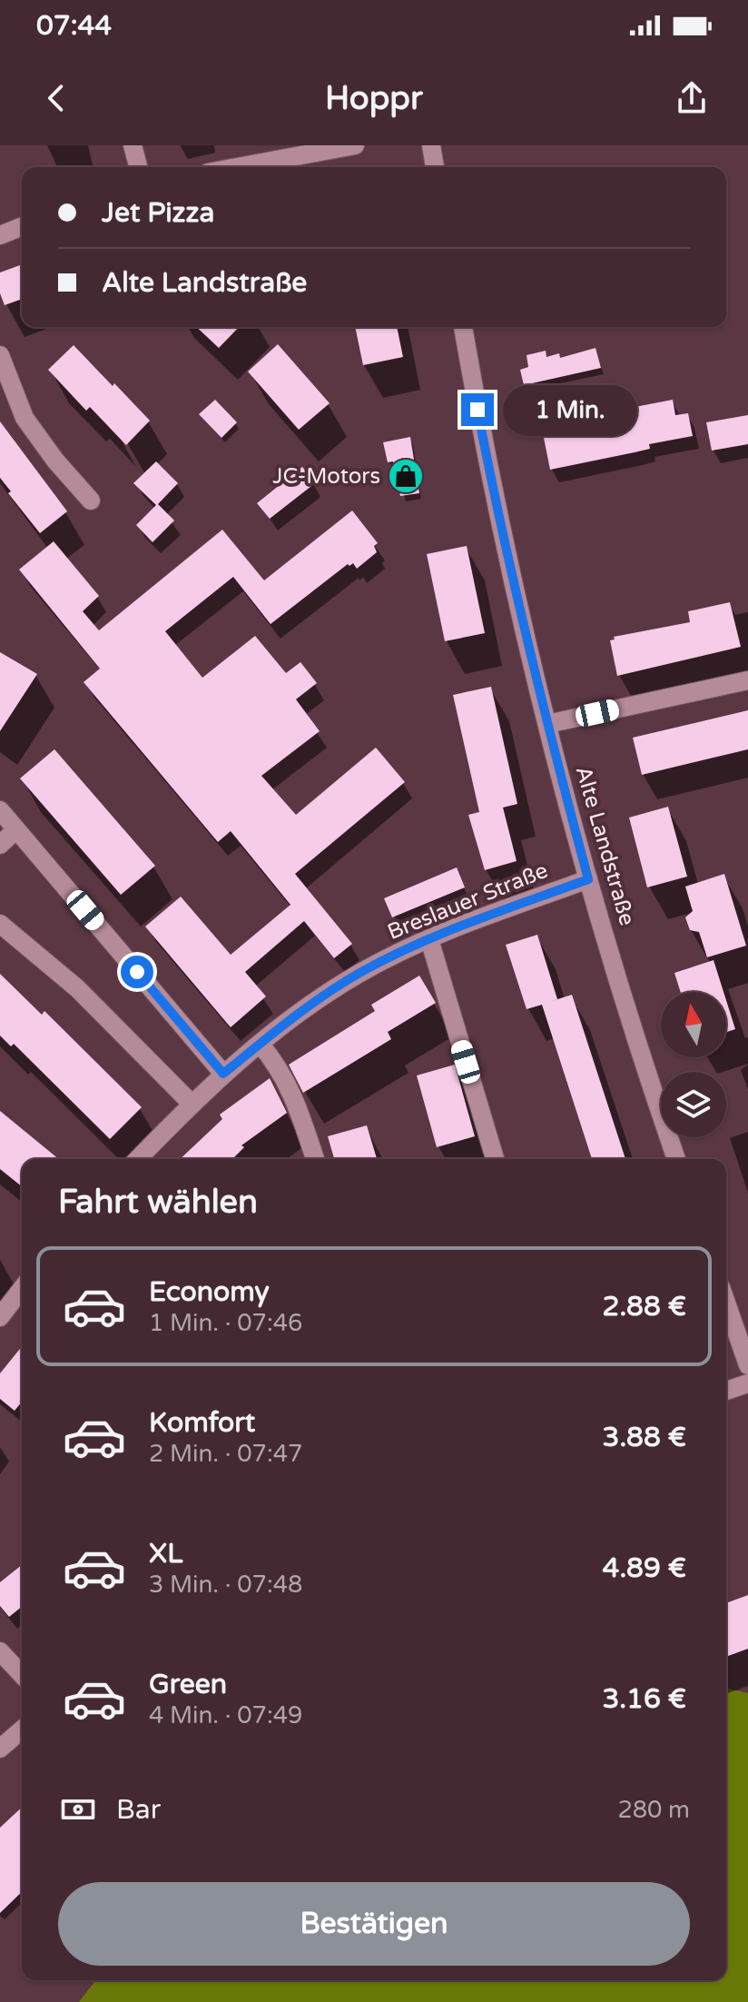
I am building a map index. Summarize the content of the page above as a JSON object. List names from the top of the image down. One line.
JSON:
{"streets":{"street":["Alte Landstraße","Breslauer Straße"]},"crossings":[["Alte Landstraße","Breslauer Straße"]],"places":{"shop":["JC-Motors"]},"north":"top","page":{"status":"07:44","header":"Hoppr","banner":["Jet Pizza","Alte Landstraße"],"bubble":"1 Min.","heading":"Fahrt wählen","list":[{"name":"Economy","note":"1 Min. · 07:46","value":"2.88 €"},{"name":"Komfort","note":"2 Min. · 07:47","value":"3.88 €"},{"name":"XL","note":"3 Min. · 07:48","value":"4.89 €"},{"name":"Green","note":"4 Min. · 07:49","value":"3.16 €"}],"pay":["Bar","280 m"],"buttons":"Bestätigen"}}
